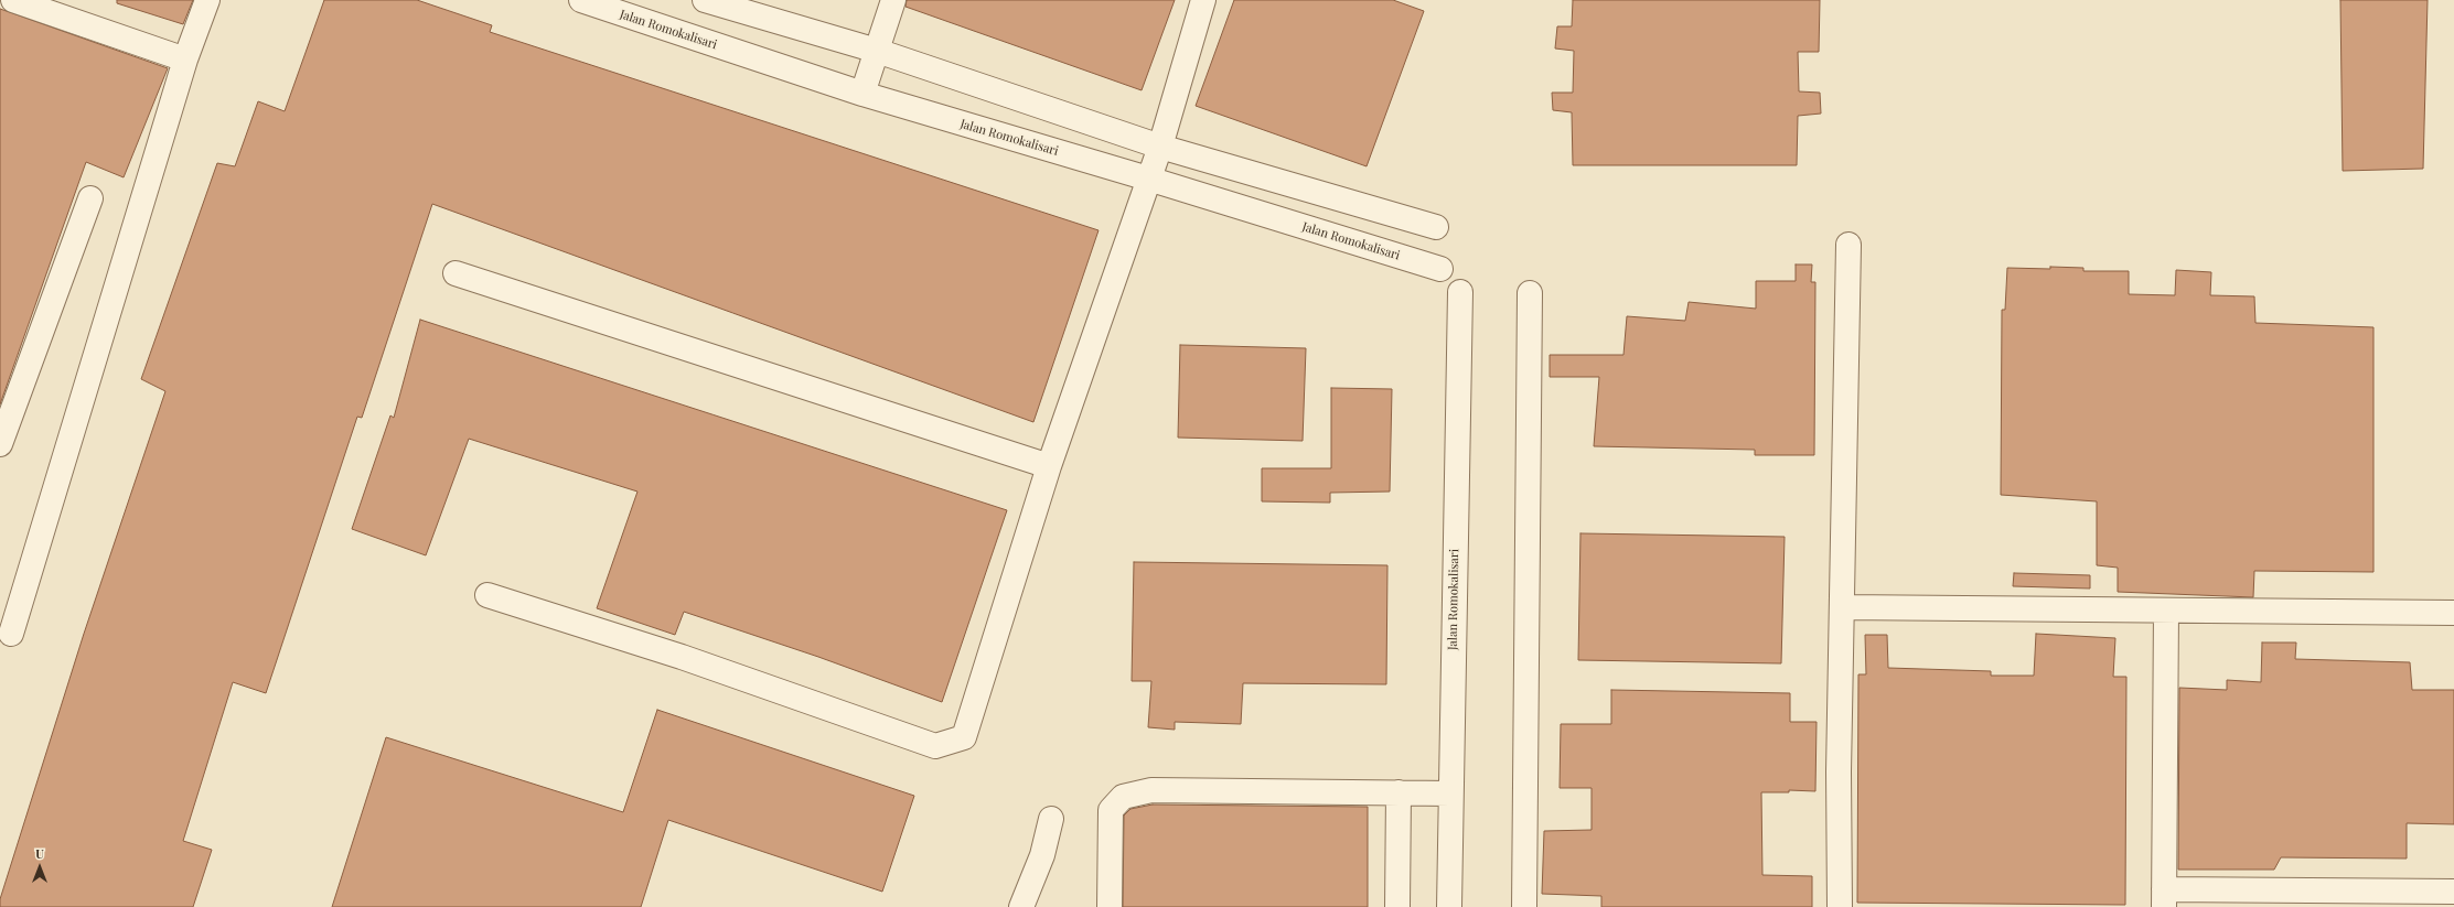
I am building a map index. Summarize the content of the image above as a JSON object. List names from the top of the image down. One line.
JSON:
{"streets":{"lane":["Jalan Romokalisari"]},"north":"top"}
